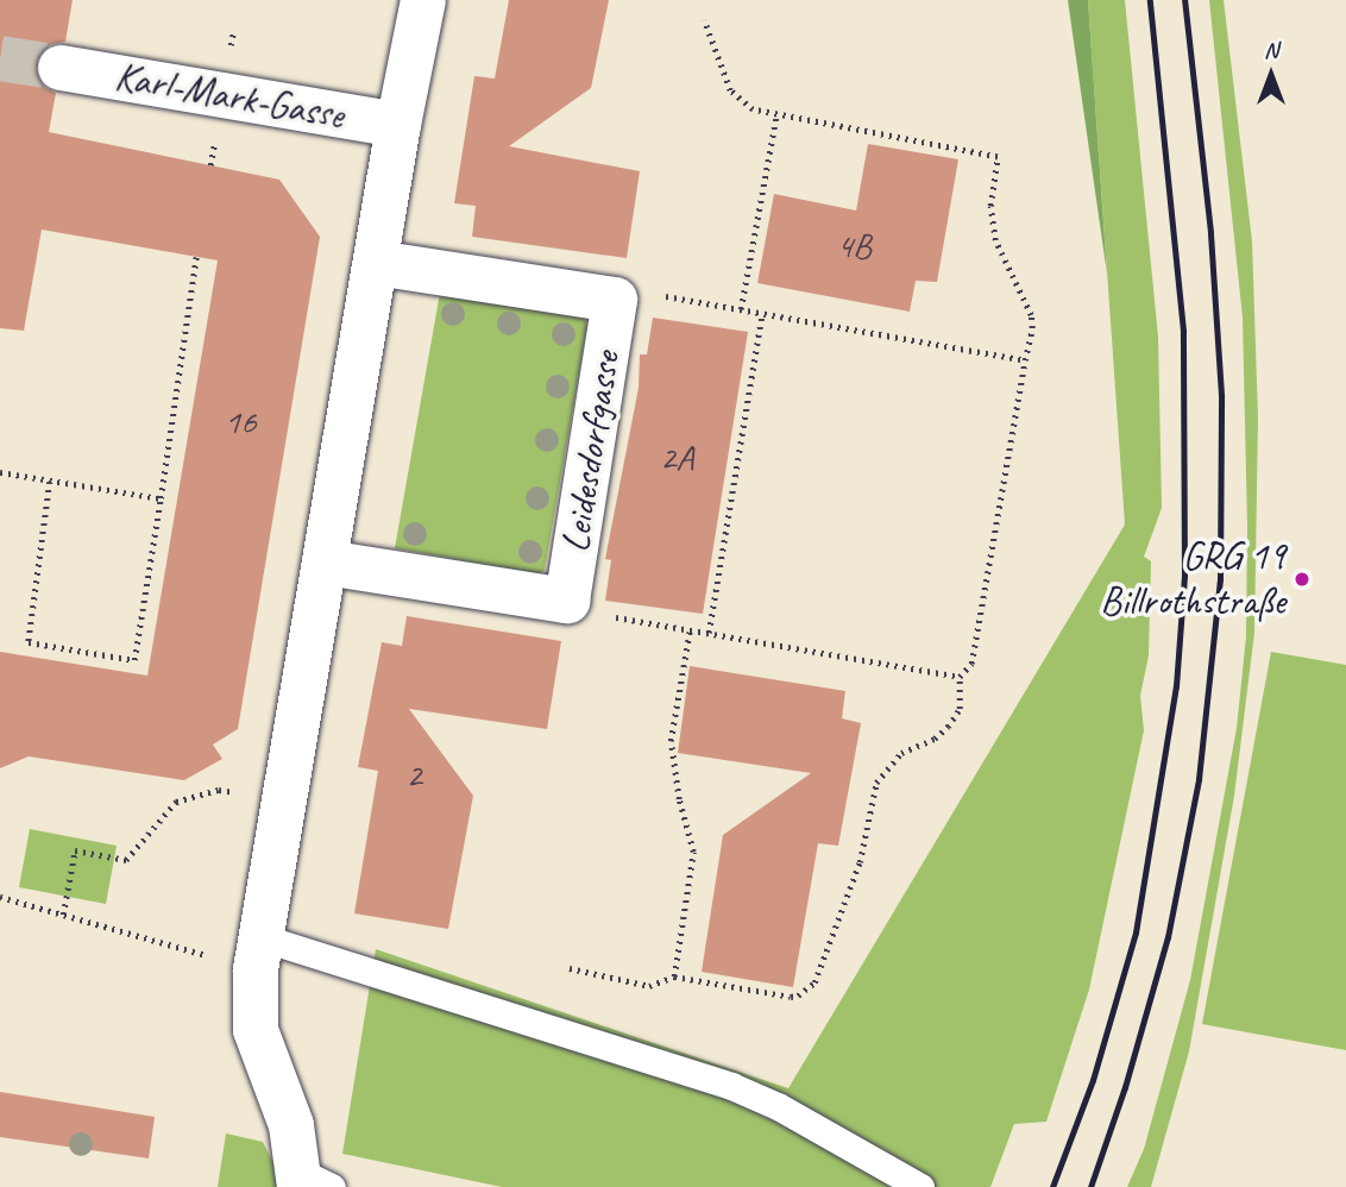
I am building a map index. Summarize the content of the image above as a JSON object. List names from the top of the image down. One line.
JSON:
{"streets":{"street":["Karl-Mark-Gasse","Leidesdorfgasse"]},"places":["GRG 19 Billrothstraße"],"house_numbers":["4B","16","2A","2"],"north":"top"}
